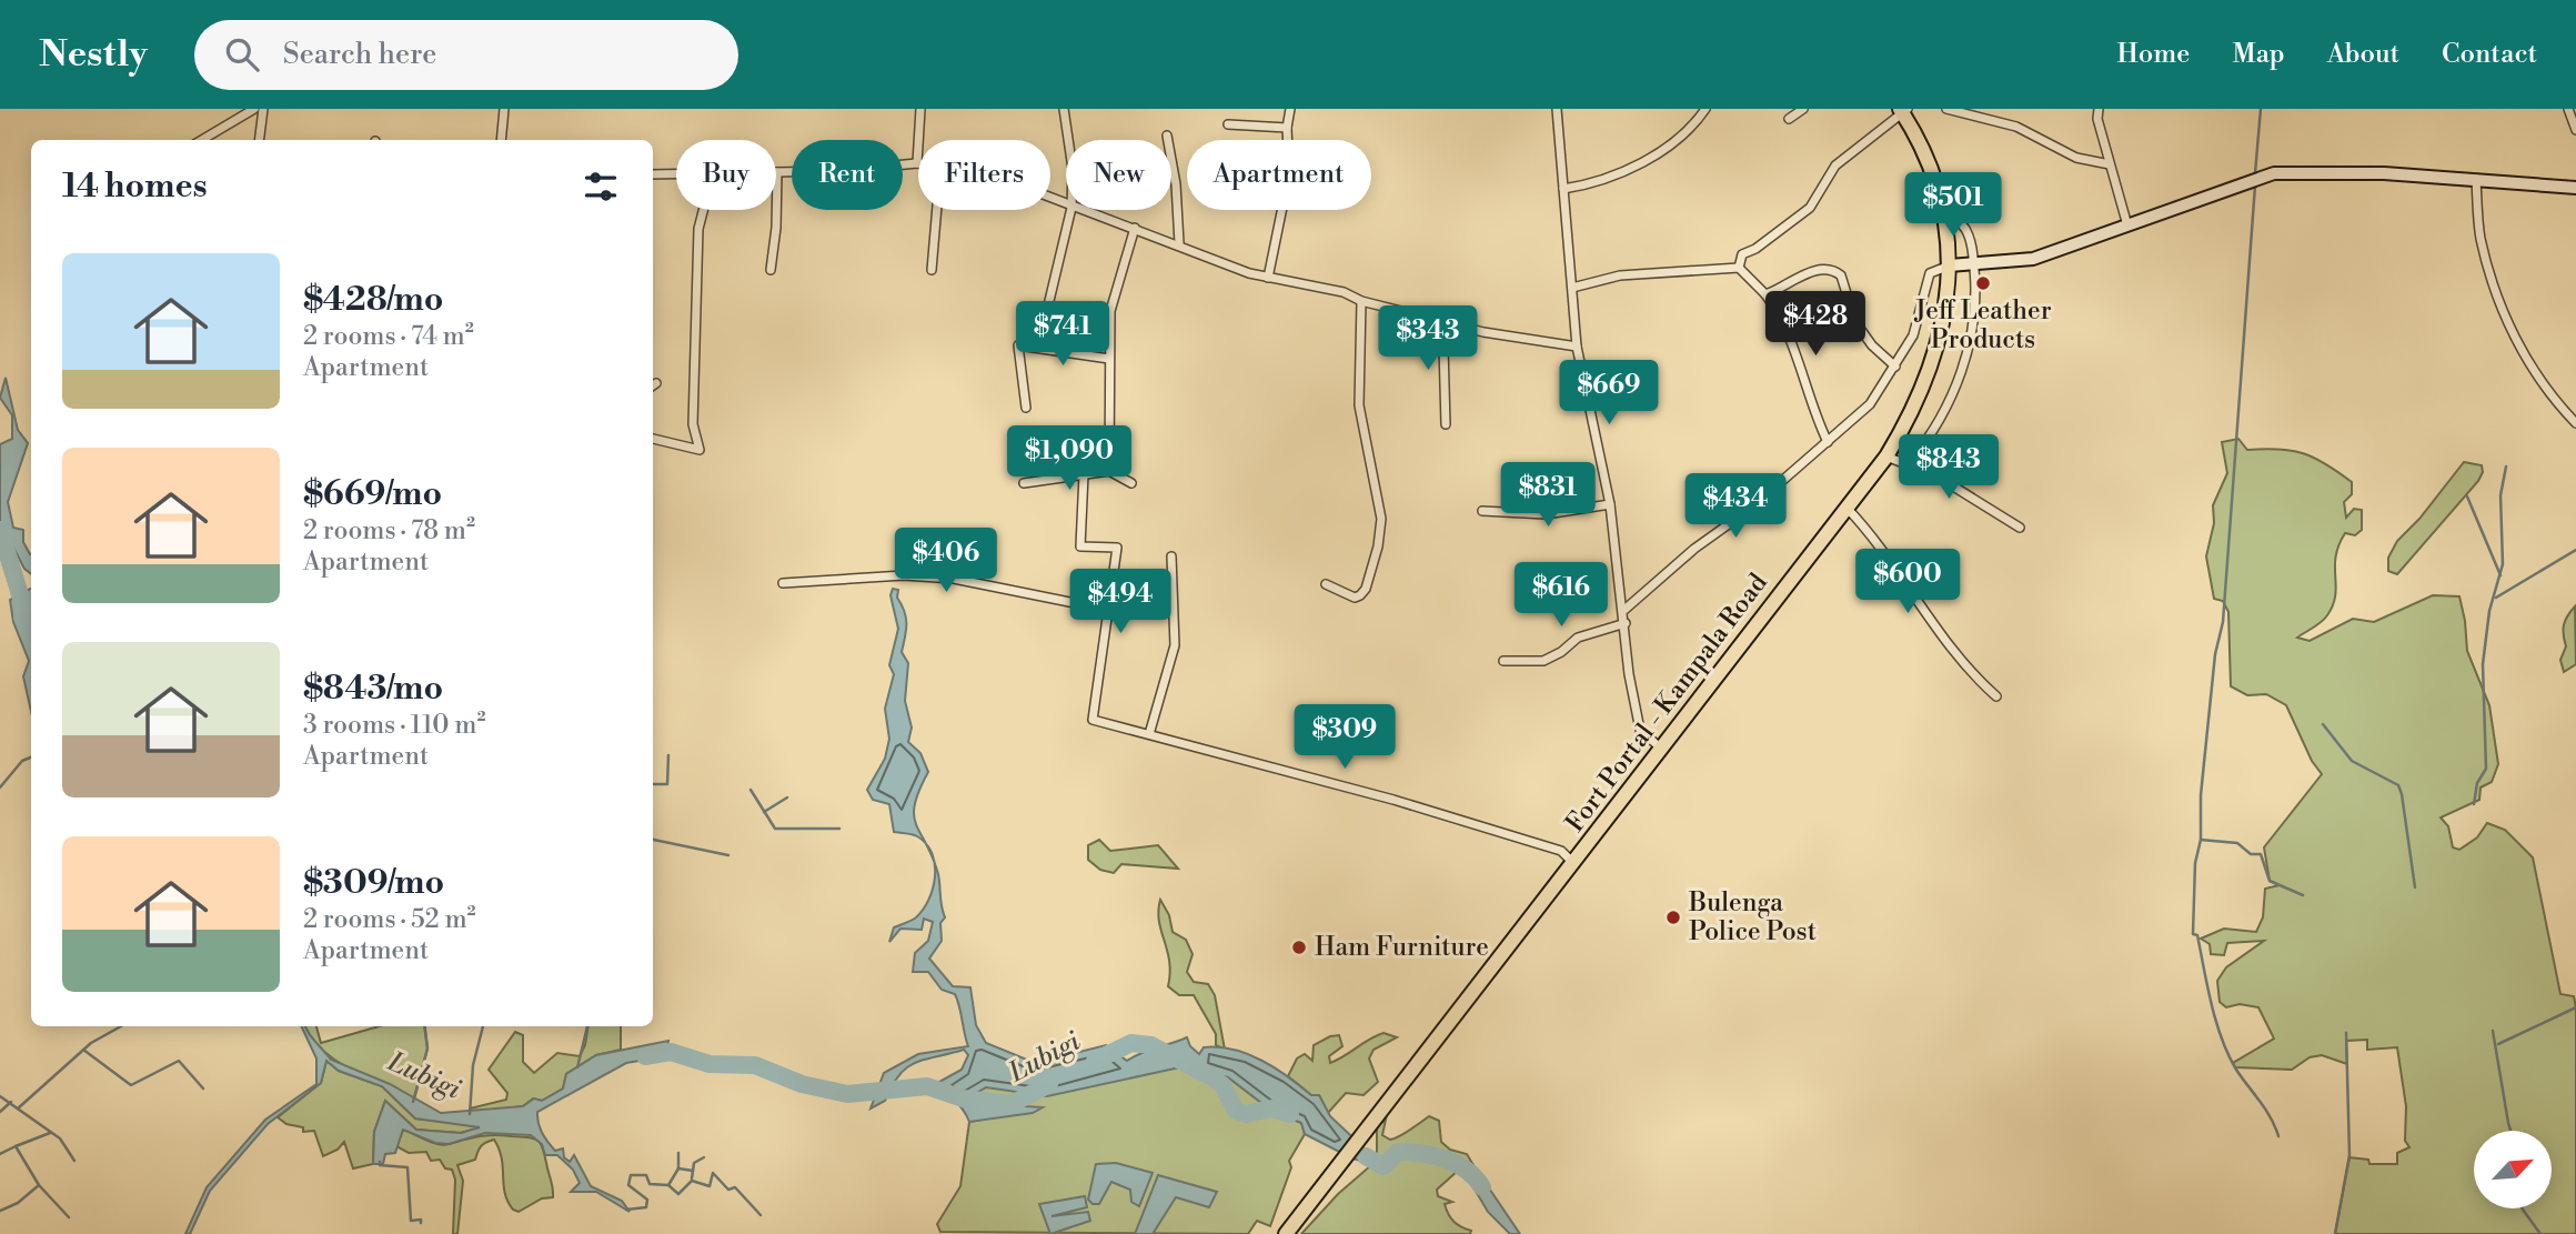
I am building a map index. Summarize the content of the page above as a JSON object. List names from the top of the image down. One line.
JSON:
{"streets":{"main road":["Fort Portal - Kampala Road"]},"water":["Lubigi"],"places":["Jeff Leather Products","Bulenga Police Post","Ham Furniture"],"north":"top right","page":{"header":"Nestly","search":"Search here","nav":["Home","Map","About","Contact"],"chip":["Buy","Rent","Filters","New","Apartment"],"heading":"14 homes","price":["$501","$428","$741","$343","$669","$1,090","$843","$831","$434","$406","$600","$616","$494","$309"],"list":[{"name":"$428/mo","note":"2 rooms · 74 m² · Apartment"},{"name":"$669/mo","note":"2 rooms · 78 m² · Apartment"},{"name":"$843/mo","note":"3 rooms · 110 m² · Apartment"},{"name":"$309/mo","note":"2 rooms · 52 m² · Apartment"}]}}
